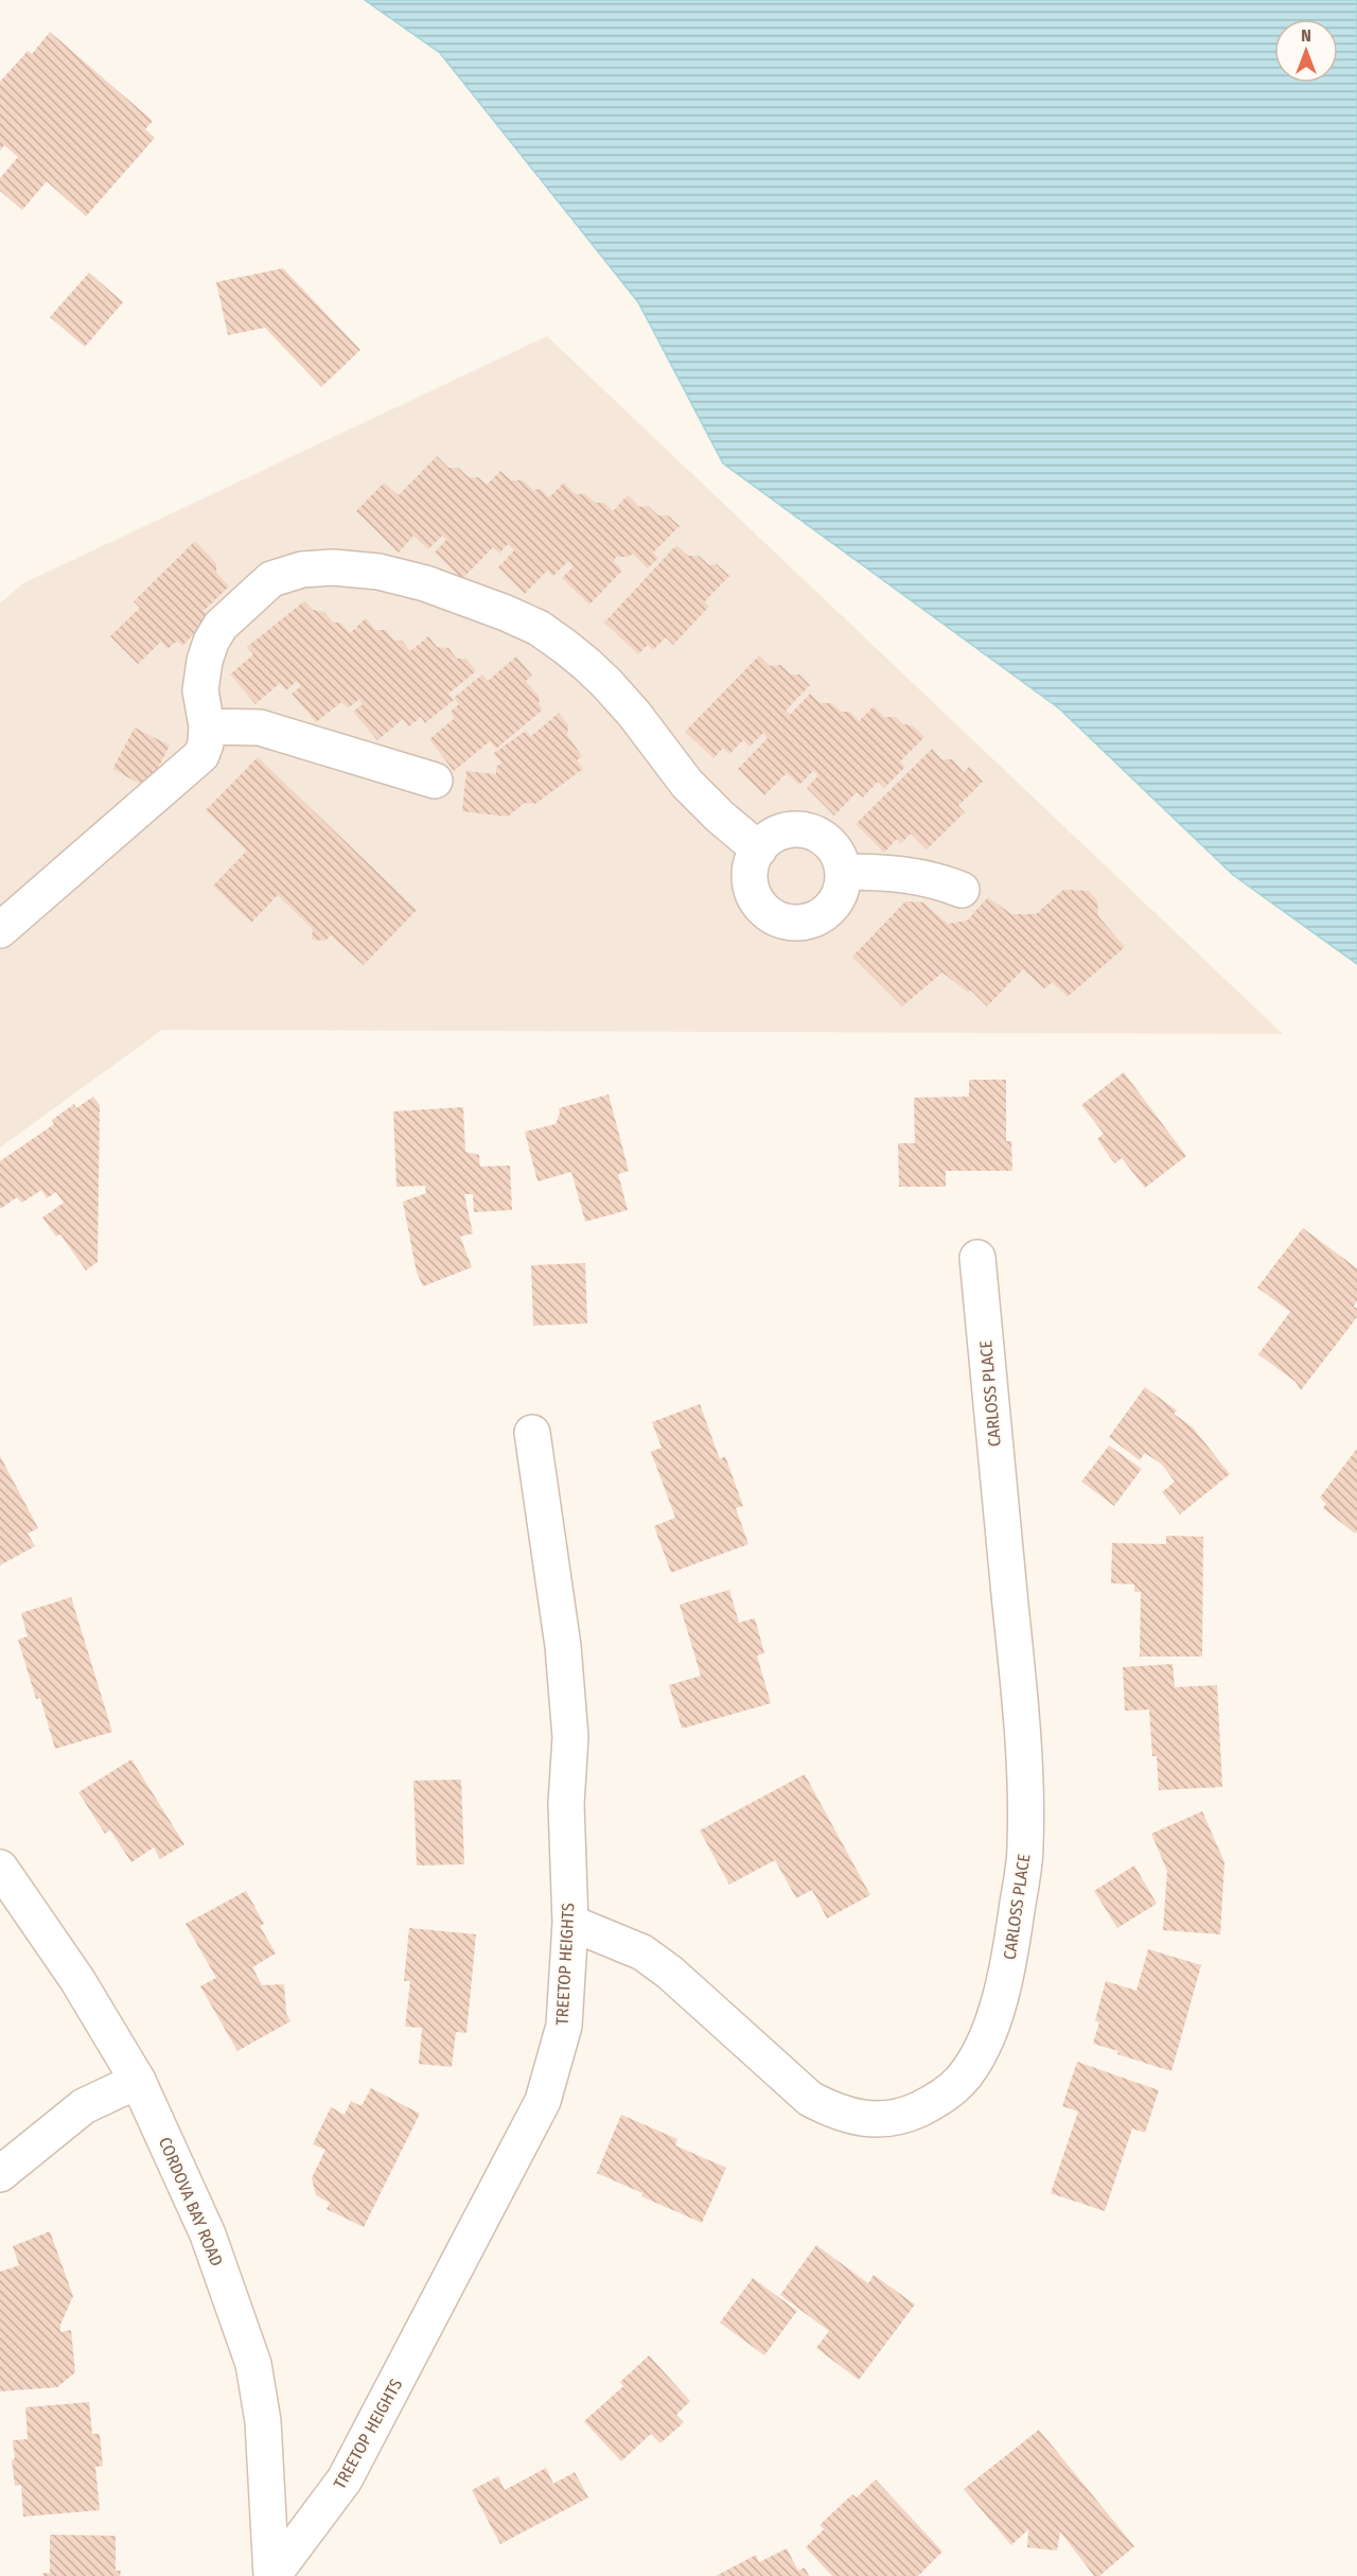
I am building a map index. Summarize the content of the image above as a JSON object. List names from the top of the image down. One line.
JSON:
{"streets":{"street":["CARLOSS PLACE","TREETOP HEIGHTS","CORDOVA BAY ROAD"]},"crossings":[["CARLOSS PLACE","TREETOP HEIGHTS"],["TREETOP HEIGHTS","CORDOVA BAY ROAD"]],"north":"top"}
